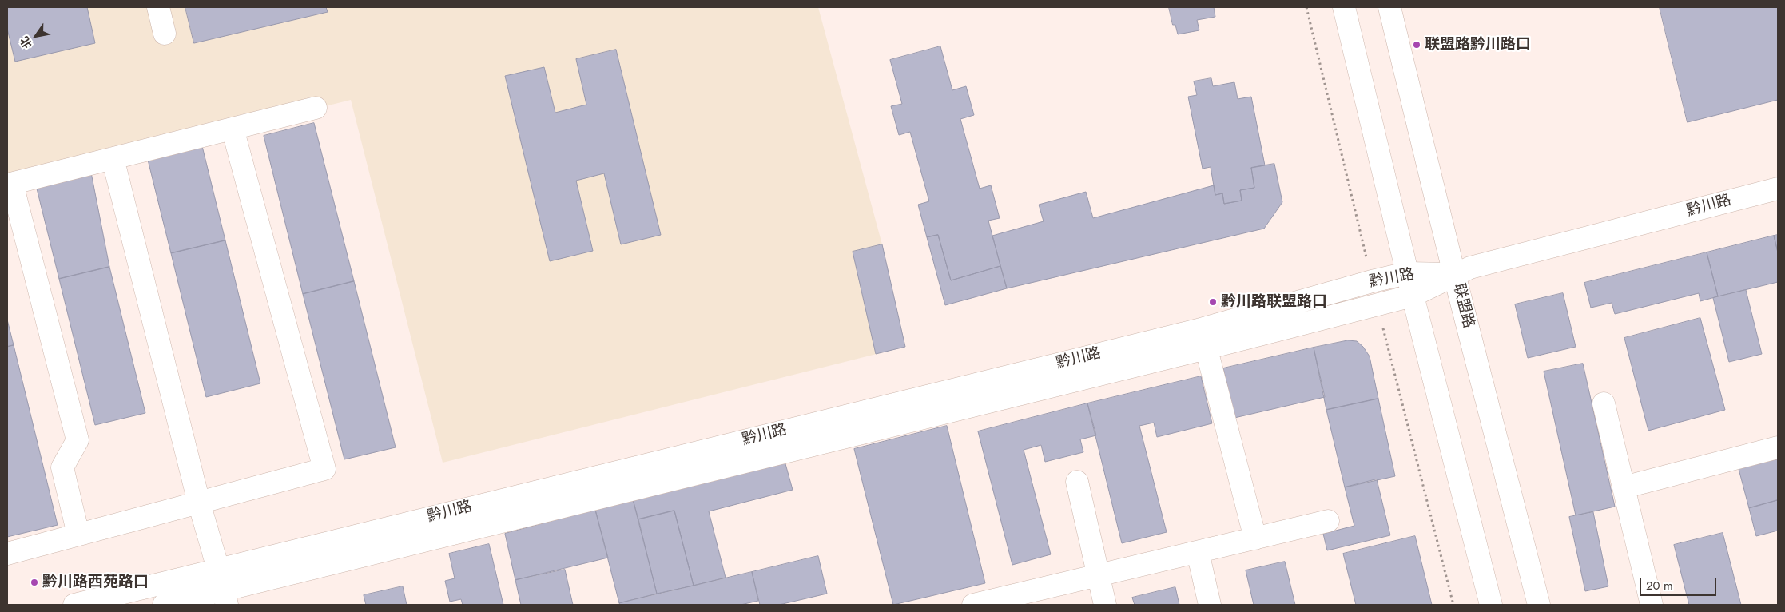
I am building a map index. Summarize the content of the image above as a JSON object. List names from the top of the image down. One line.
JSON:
{"streets":{"street":["黔川路","联盟路"]},"crossings":[["黔川路","联盟路"]],"places":["联盟路黔川路口","黔川路联盟路口","黔川路西苑路口"],"scale_bar":"20 m","north":"bottom left"}
